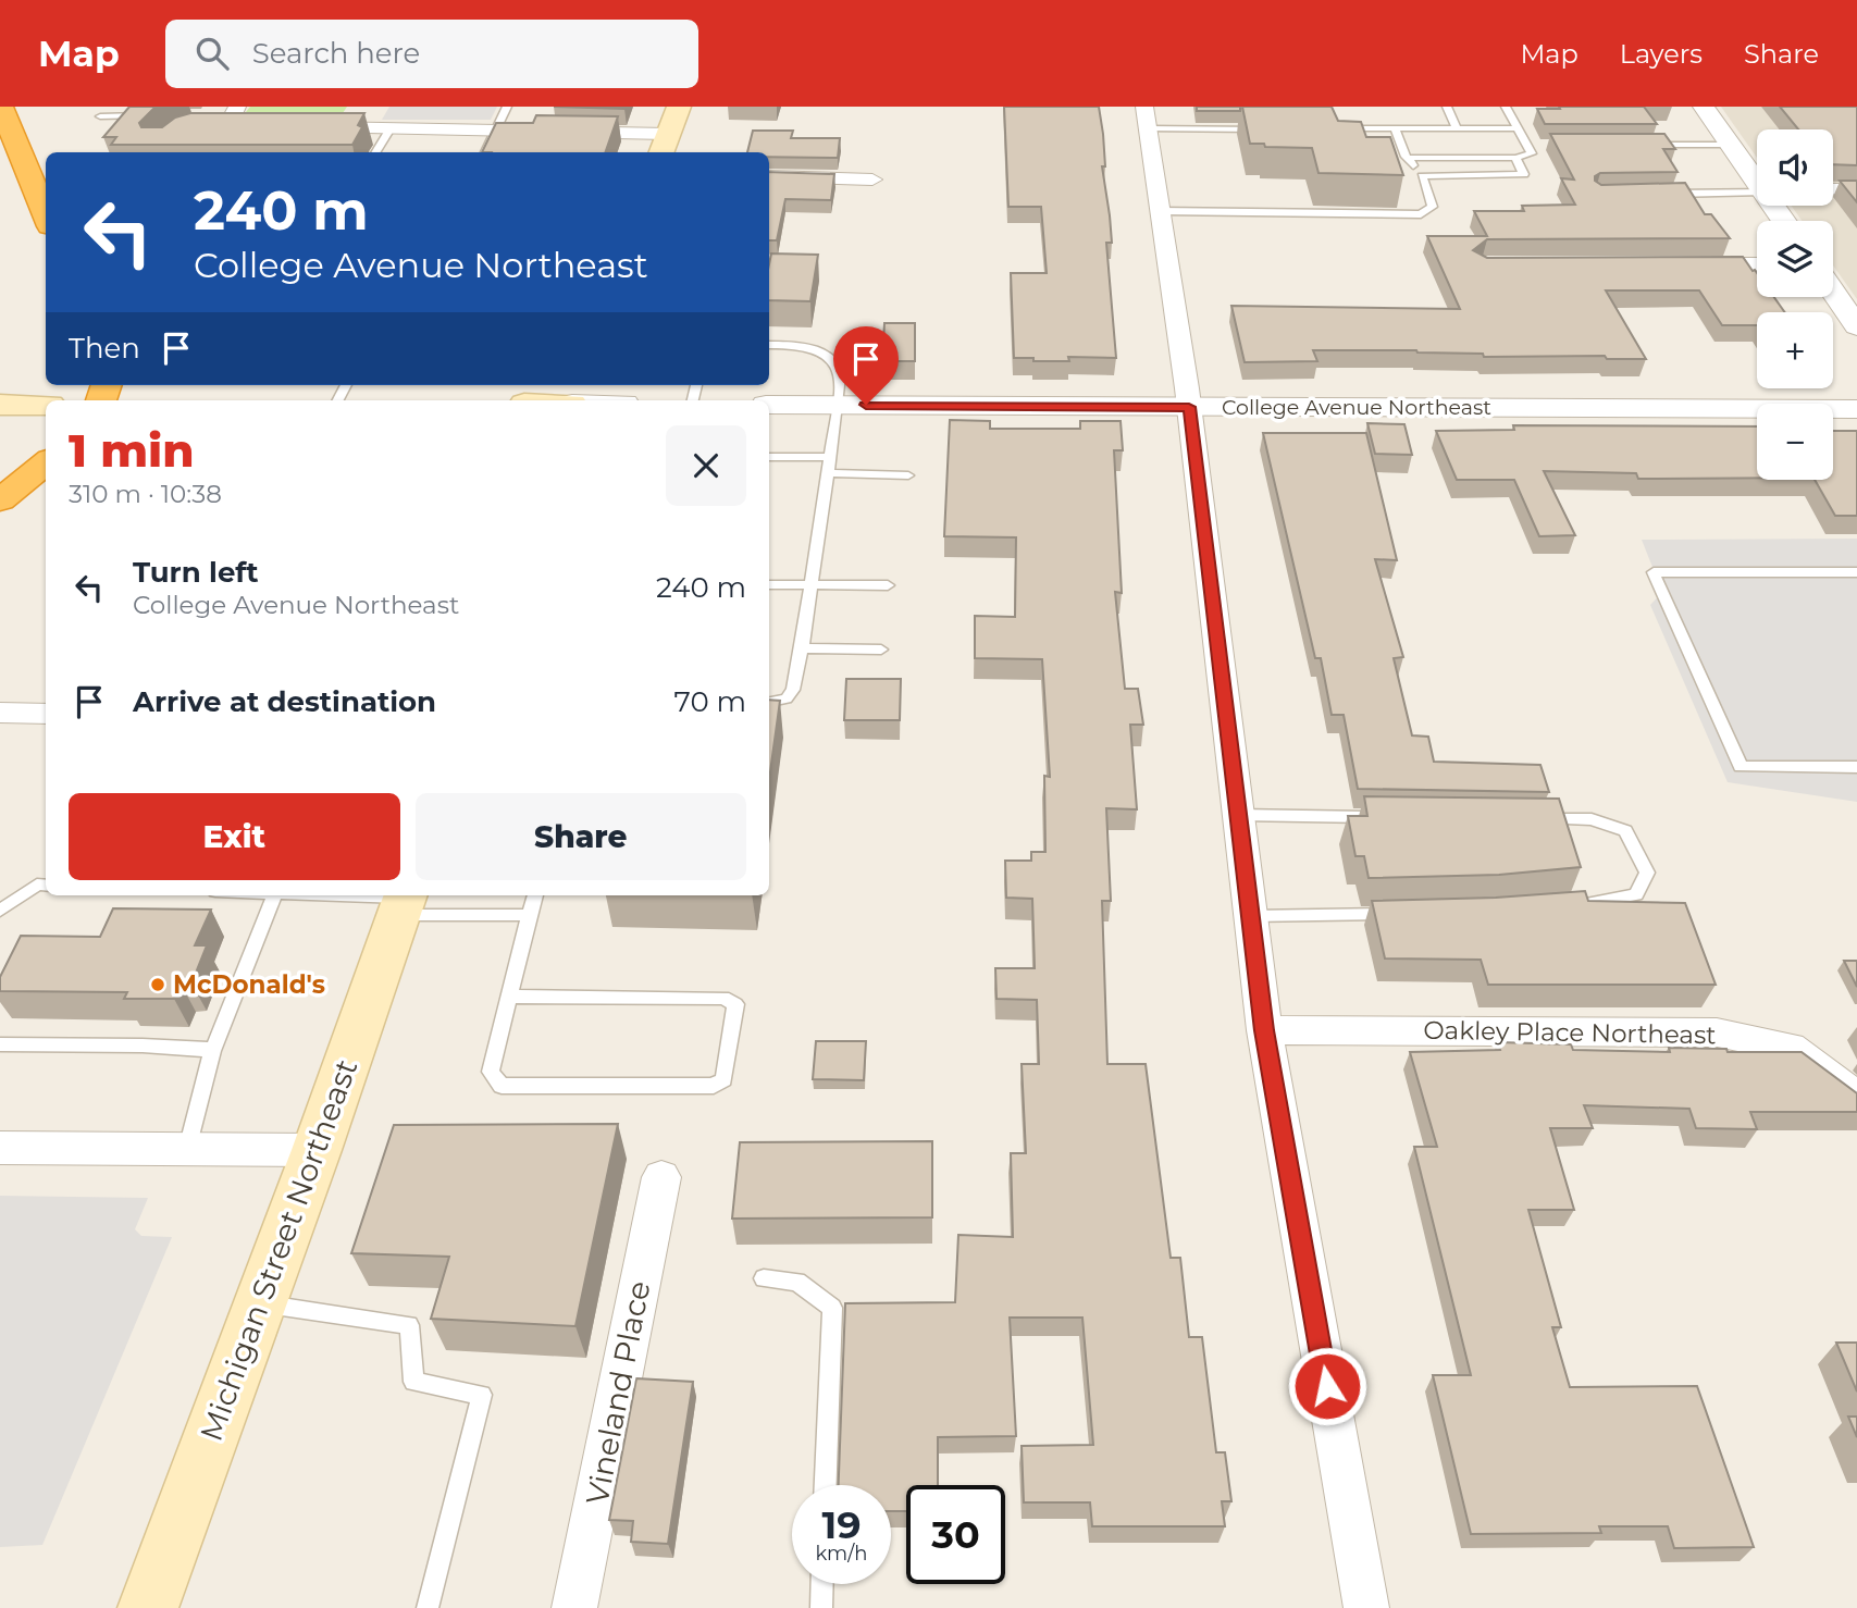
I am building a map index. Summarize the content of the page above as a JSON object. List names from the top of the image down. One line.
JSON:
{"streets":{"main road":["Michigan Street Northeast"],"street":["College Avenue Northeast","Oakley Place Northeast","Vineland Place"]},"places":["McDonald's"],"page":{"header":"Map","search":"Search here","nav":["Map","Layers","Share"],"map_buttons":["+","−"],"turn":["240 m","College Avenue Northeast"],"then":"Then","heading":["1 min","310 m · 10:38"],"list":[{"name":"Turn left","note":"College Avenue Northeast","value":"240 m"},{"name":"Arrive at destination","value":"70 m"}],"buttons":["Exit","Share"],"speed":"19 km/h","limit":"30"}}
